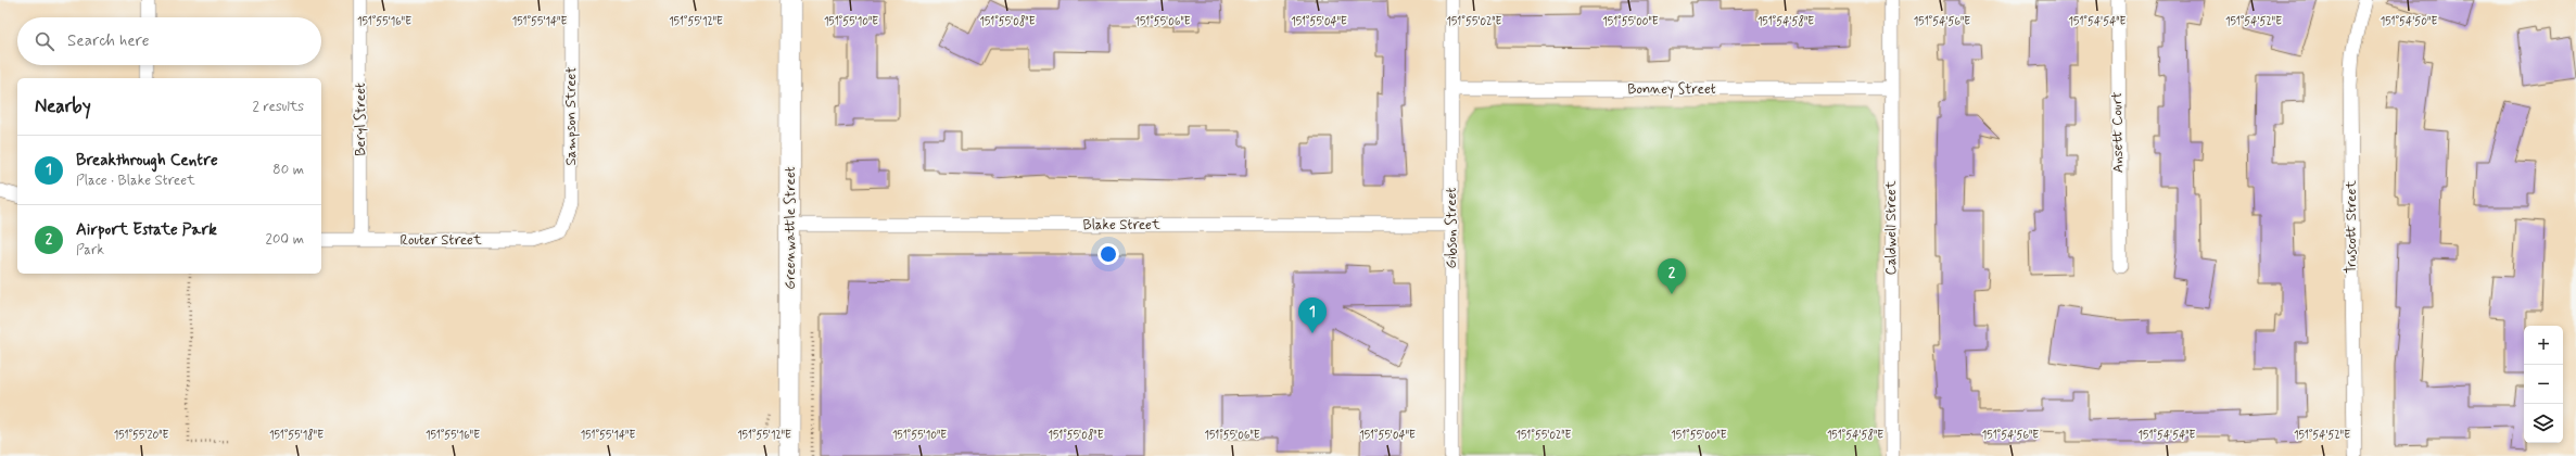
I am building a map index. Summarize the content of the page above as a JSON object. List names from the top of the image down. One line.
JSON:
{"streets":{"main road":["Greenwattle Street"],"street":["Bonney Street","Sampson Street","Beryl Street","Ansett Court","Blake Street","Truscott Street","Gibson Street","Caldwell Street","Router Street"]},"crossings":[["Bonney Street","Gibson Street"],["Bonney Street","Caldwell Street"],["Sampson Street","Router Street"],["Beryl Street","Router Street"],["Blake Street","Greenwattle Street"],["Blake Street","Gibson Street"]],"page":{"search":"Search here","heading":["Nearby","2 results"],"list":[{"mark":"1","name":"Breakthrough Centre","note":"Place · Blake Street","value":"80 m"},{"mark":"2","name":"Airport Estate Park","note":"Park","value":"200 m"}],"pins":["2","1"],"map_buttons":["+","−"]},"coordinates":["151°55'16\"E","151°55'14\"E","151°55'12\"E","151°55'10\"E","151°55'08\"E","151°55'06\"E","151°55'04\"E","151°55'02\"E","151°55'00\"E","151°54'58\"E","151°54'56\"E","151°54'54\"E","151°54'52\"E","151°54'50\"E","151°55'20\"E","151°55'18\"E"]}
